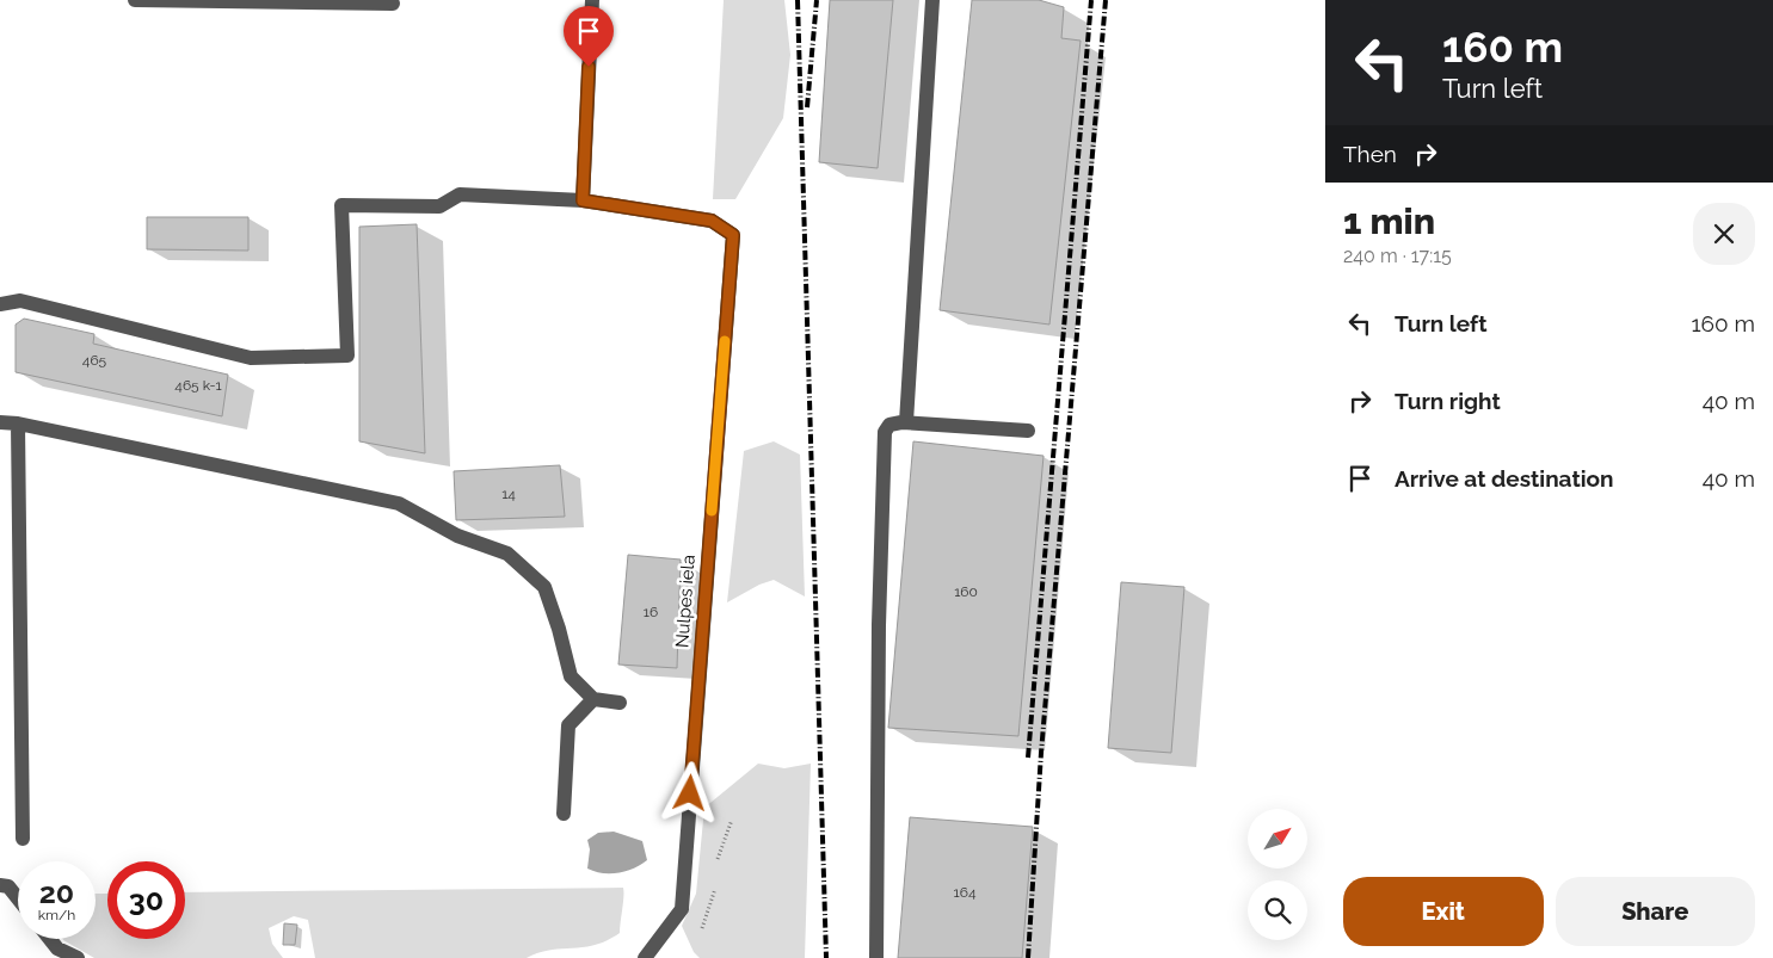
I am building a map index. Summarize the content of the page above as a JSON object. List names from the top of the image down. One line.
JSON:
{"streets":{"street":["Nulpes iela"]},"house_numbers":["465","465 k-1","14","160","16","164"],"north":"top right","page":{"turn":["160 m","Turn left"],"then":"Then","heading":["1 min","240 m · 17:15"],"list":[{"name":"Turn left","value":"160 m"},{"name":"Turn right","value":"40 m"},{"name":"Arrive at destination","value":"40 m"}],"speed":"20 km/h","limit":"30","buttons":["Exit","Share"]}}
